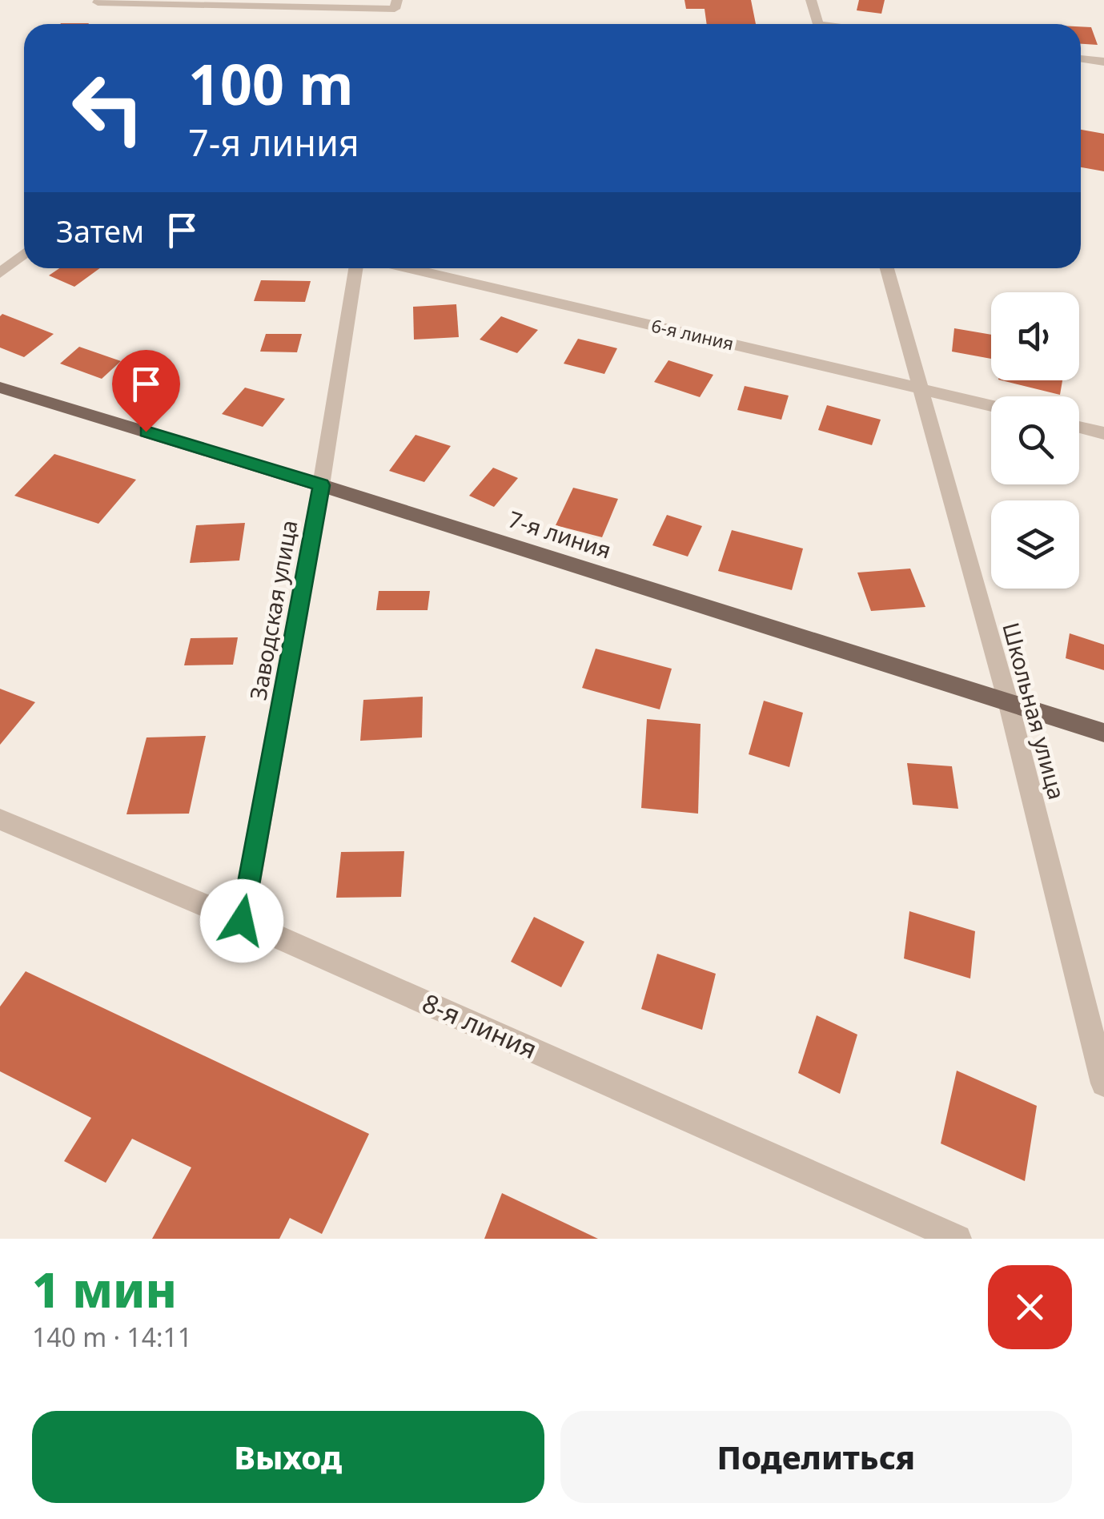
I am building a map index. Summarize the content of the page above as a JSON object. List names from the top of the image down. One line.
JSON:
{"streets":{"main road":["7-я линия"],"street":["6-я линия","Заводская улица","Школьная улица","8-я линия"]},"crossings":[["6-я линия","Школьная улица"],["7-я линия","Заводская улица"],["7-я линия","Школьная улица"],["Заводская улица","8-я линия"]],"page":{"turn":["100 m","7-я линия"],"then":"Затем","heading":["1 мин","140 m · 14:11"],"buttons":["Выход","Поделиться"]}}
